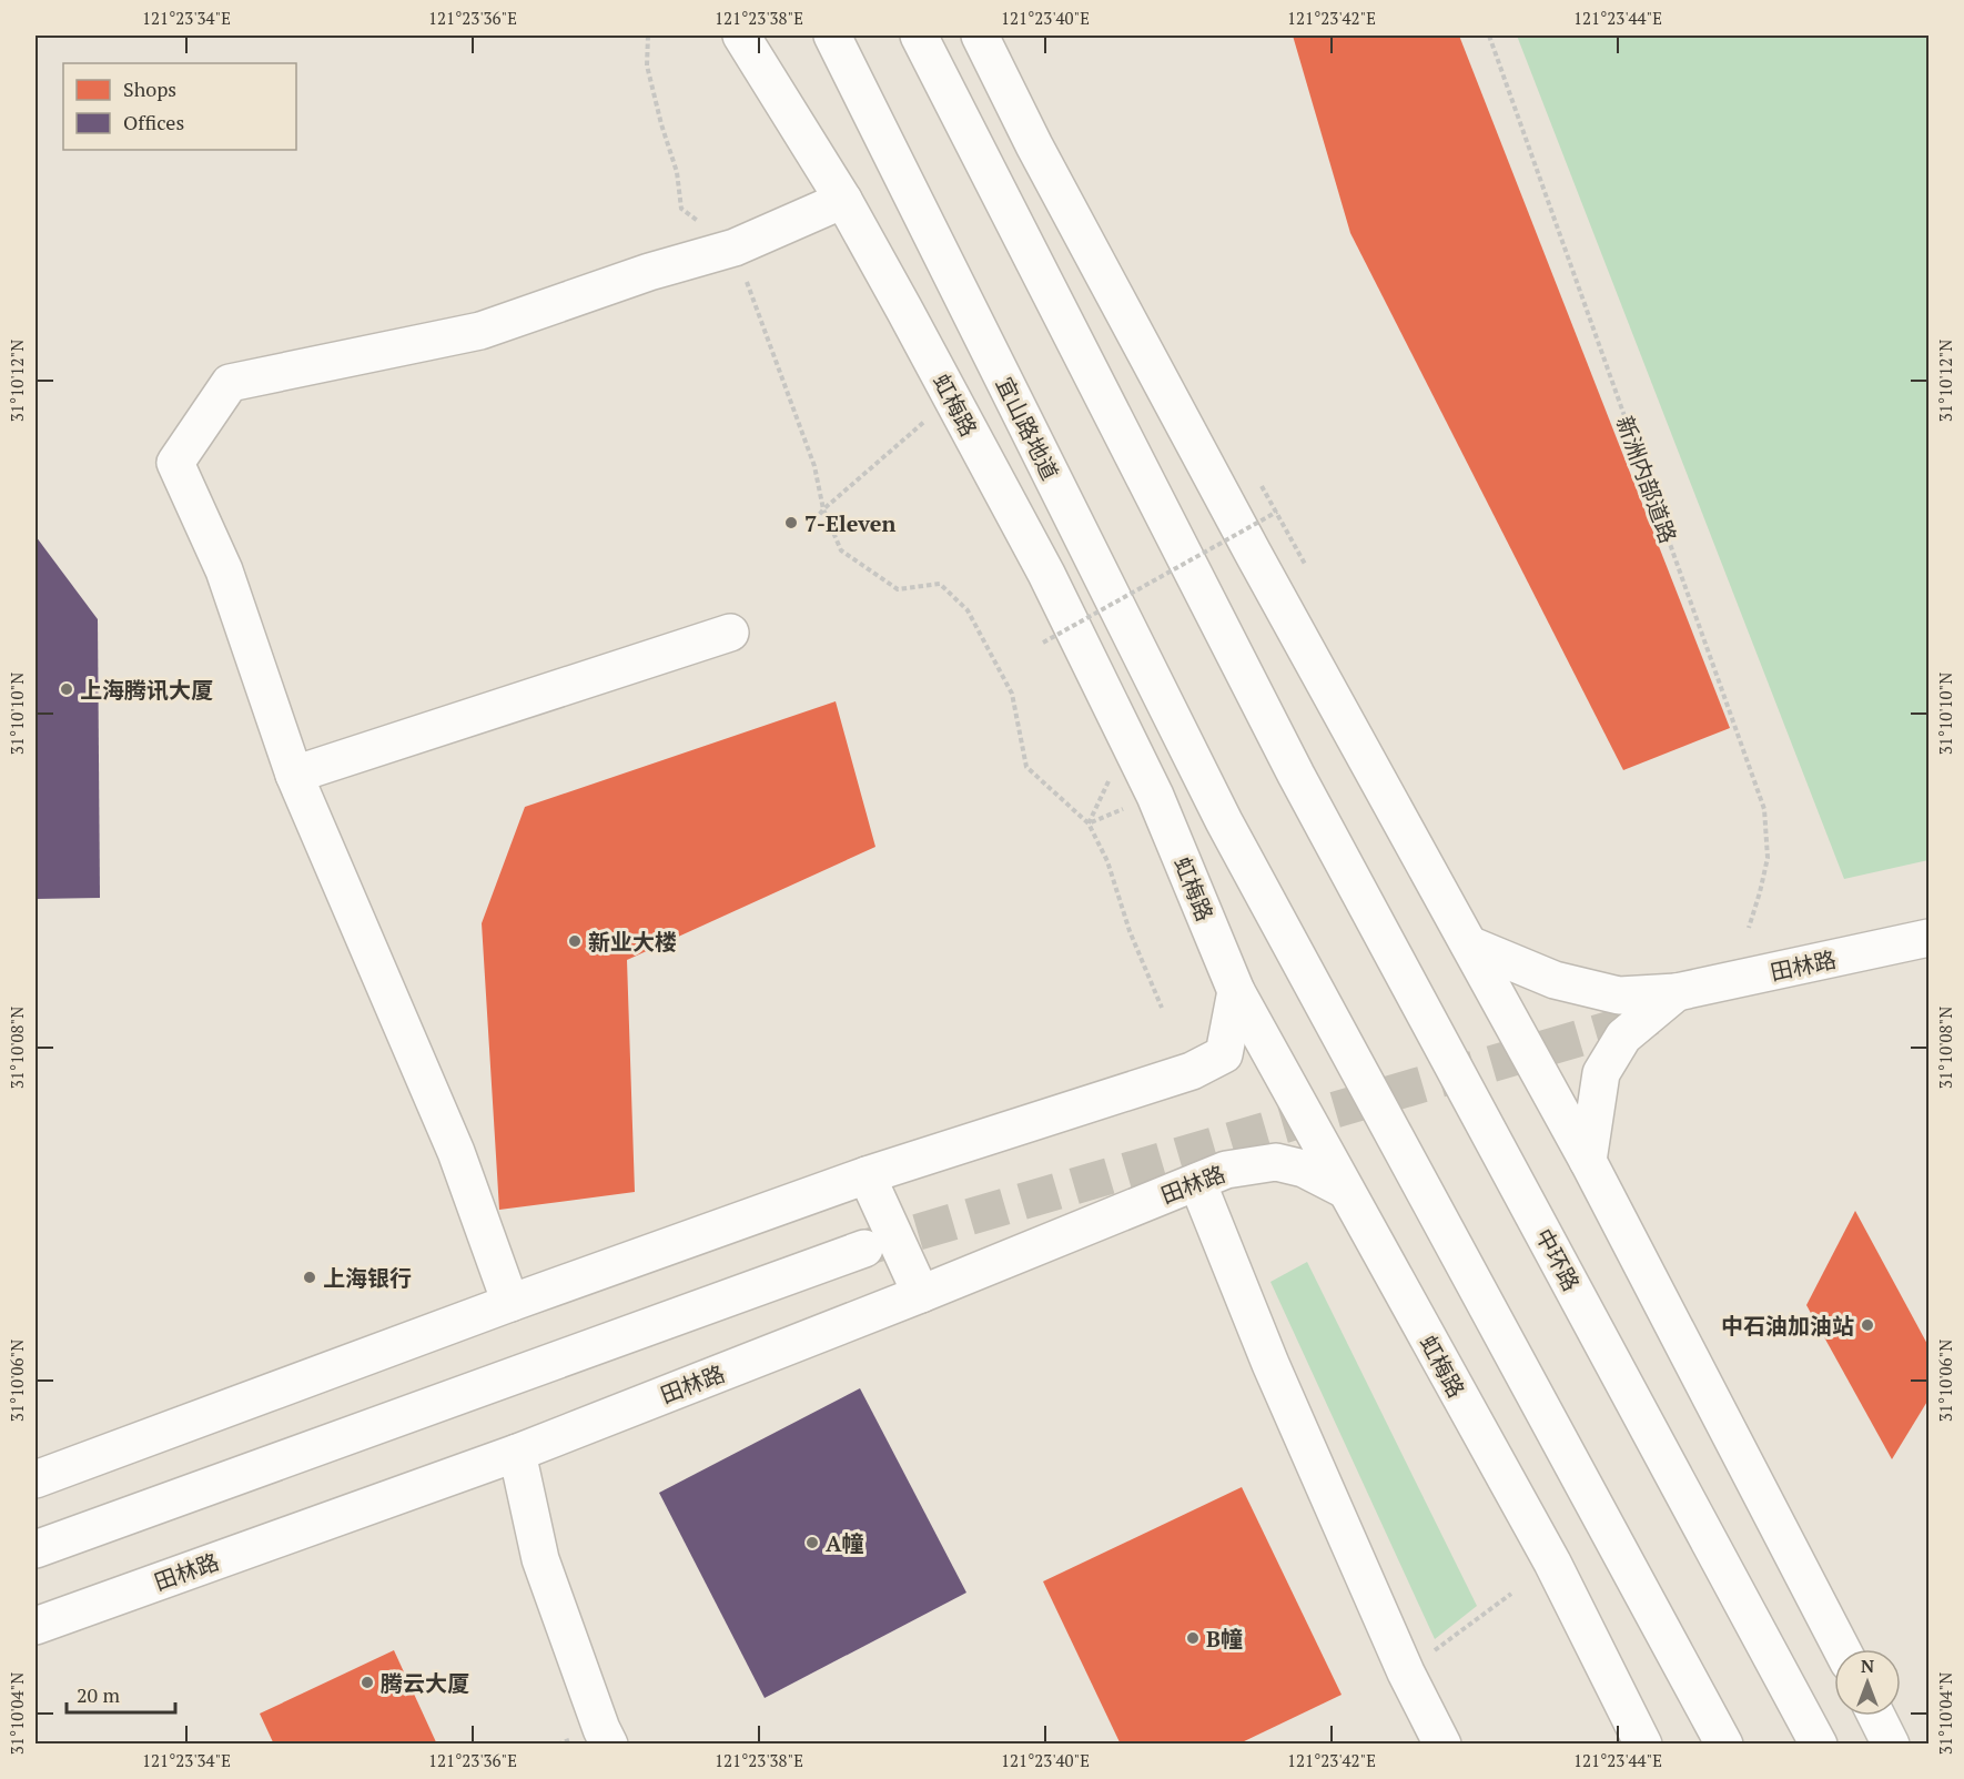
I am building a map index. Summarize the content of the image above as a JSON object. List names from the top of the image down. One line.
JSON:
{"streets":{"main road":["虹梅路","宜山路地道","田林路","中环路"],"path":["新洲内部道路"]},"crossings":[["虹梅路","田林路"]],"places":["7-Eleven","上海腾讯大厦","新业大楼","上海银行","中石油加油站","A幢","B幢","腾云大厦"],"legend":["Shops","Offices"],"scale_bar":"20 m","north":"top","coordinates":["121°23'34\"E","121°23'36\"E","121°23'38\"E","121°23'40\"E","121°23'42\"E","121°23'44\"E","31°10'12\"N","31°10'10\"N","31°10'08\"N","31°10'06\"N","31°10'04\"N"]}
